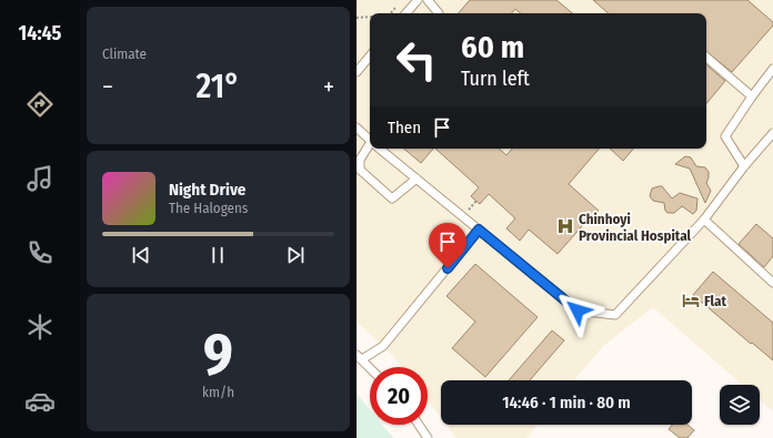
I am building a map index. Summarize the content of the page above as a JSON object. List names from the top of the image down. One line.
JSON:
{"places":{"hospital":["Chinhoyi Provincial Hospital"],"hotel":["Flat"]},"page":{"tabs":"14:45","tile":["Climate",["9","km/h"]],"turn":["60 m","Turn left"],"heat":["−","21°","+"],"then":"Then","song":["Night Drive","The Halogens"],"limit":"20","trip":"14:46 · 1 min · 80 m"}}
